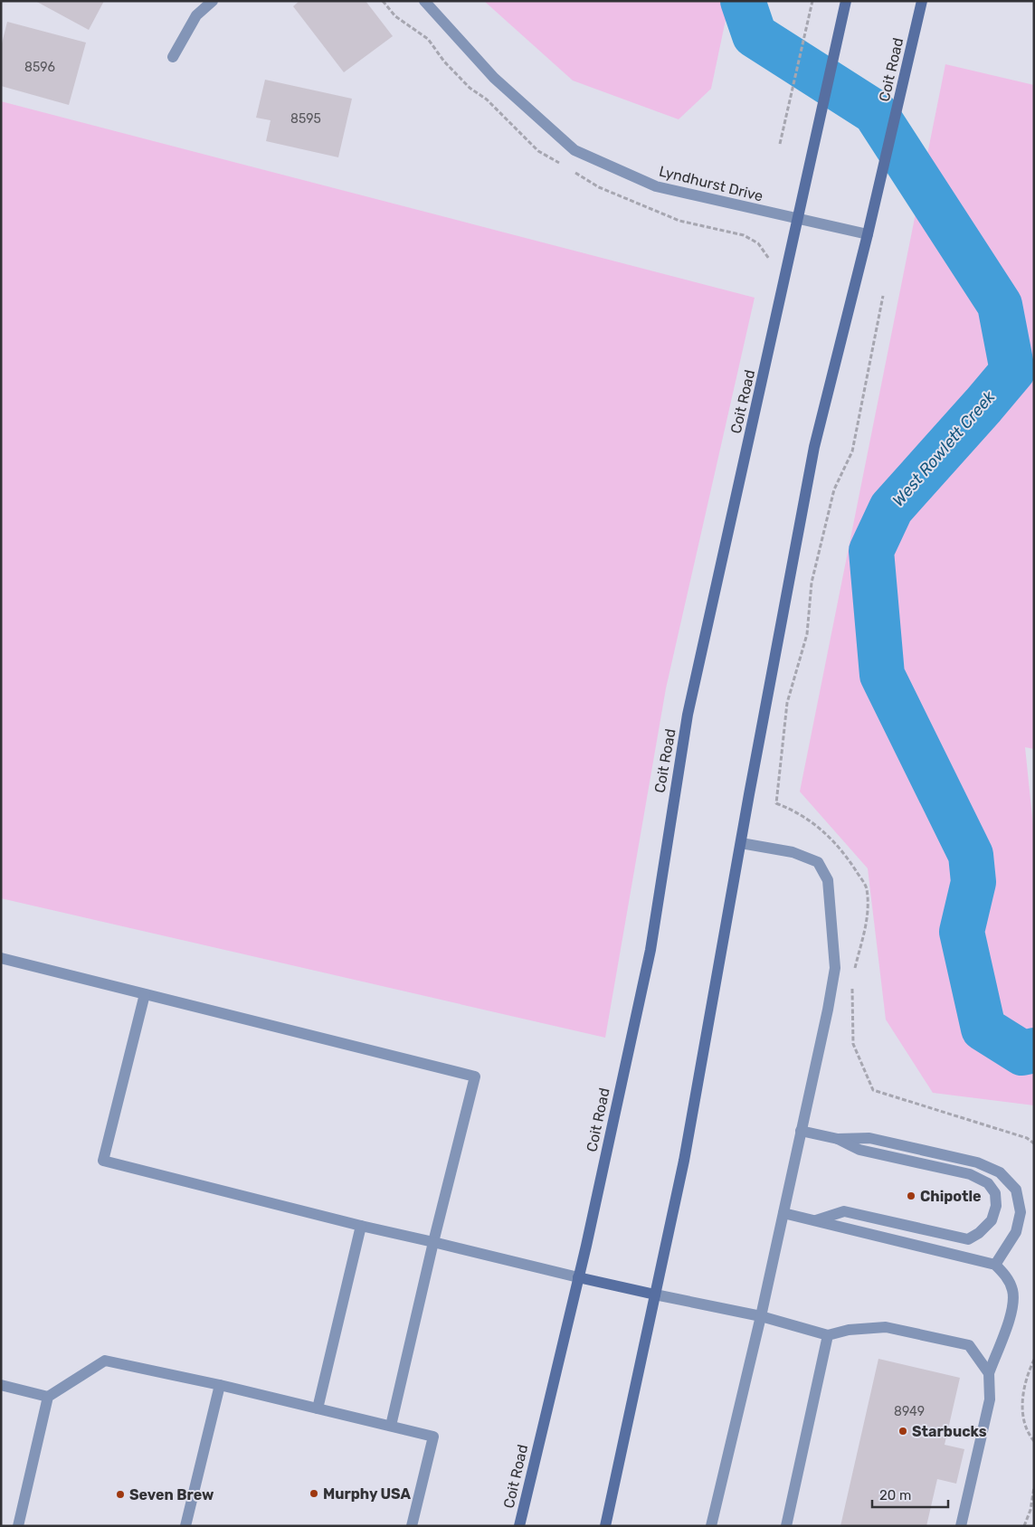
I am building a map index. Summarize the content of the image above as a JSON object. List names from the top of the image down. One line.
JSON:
{"streets":{"main road":["Coit Road"],"street":["Lyndhurst Drive"]},"crossings":[["Coit Road","Lyndhurst Drive"]],"water":["West Rowlett Creek"],"places":["Chipotle","Starbucks","Murphy USA","Seven Brew"],"house_numbers":["8596","8595","8949"],"scale_bar":"20 m"}
